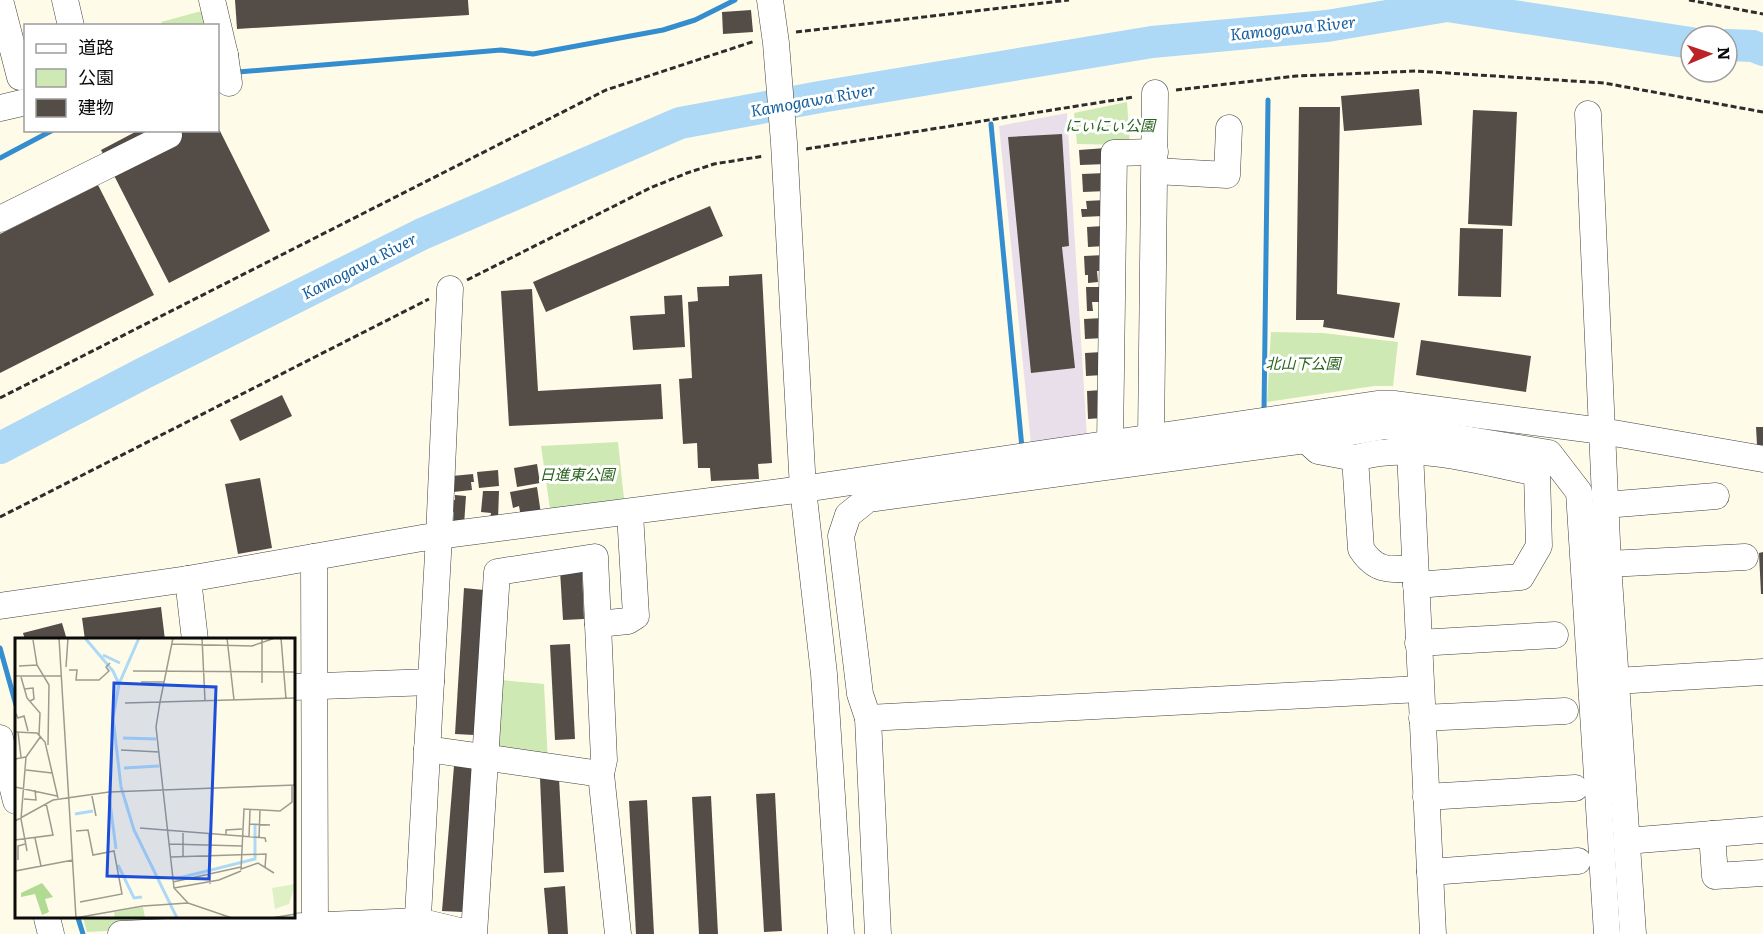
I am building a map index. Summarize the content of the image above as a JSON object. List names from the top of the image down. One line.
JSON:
{"water":["Kamogawa River"],"parks":["にぃにぃ公園","北山下公園","日進東公園"],"legend":["道路","公園","建物"],"north":"right"}
